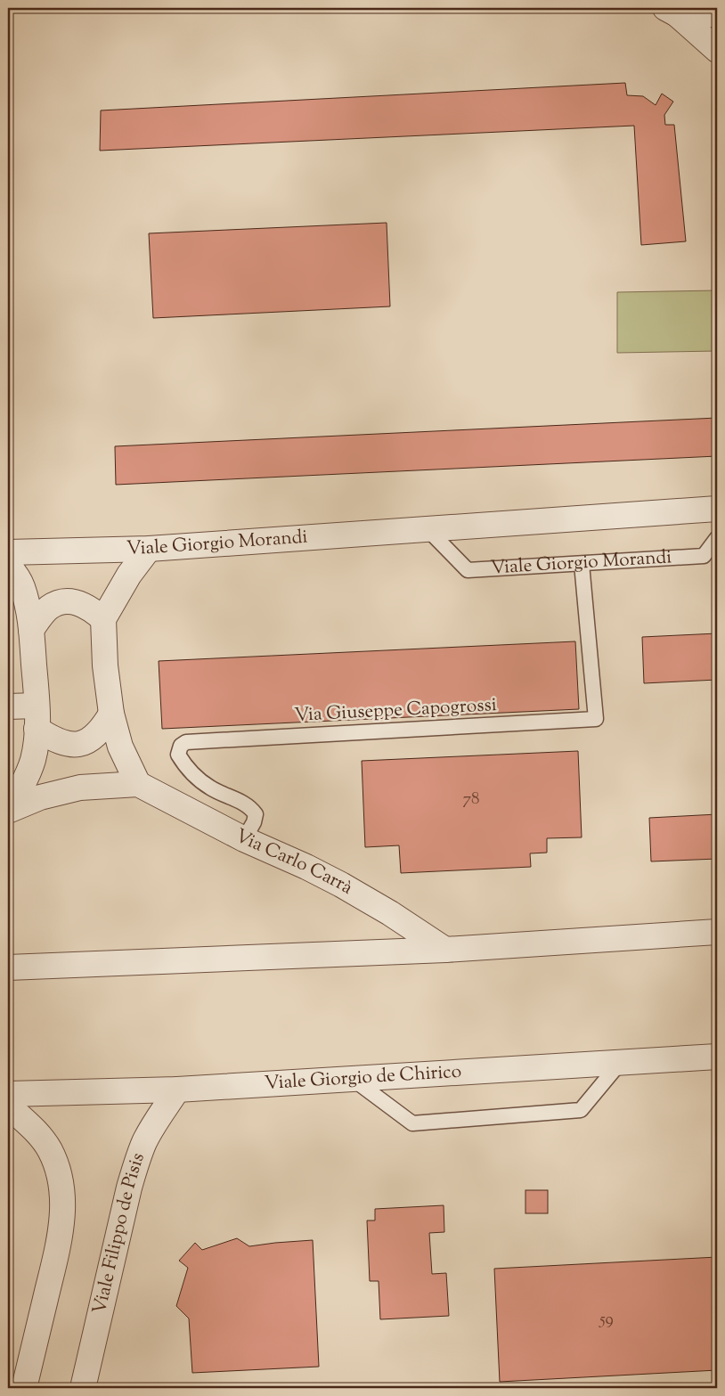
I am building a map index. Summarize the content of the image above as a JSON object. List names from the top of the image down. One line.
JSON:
{"streets":{"street":["Viale Giorgio Morandi","Via Carlo Carrà","Viale Giorgio de Chirico","Viale Filippo de Pisis"],"lane":["Via Giuseppe Capogrossi"]},"crossings":[["Viale Giorgio Morandi","Via Giuseppe Capogrossi"],["Via Giuseppe Capogrossi","Via Carlo Carrà"],["Viale Giorgio de Chirico","Viale Filippo de Pisis"]],"house_numbers":["78","59"]}
